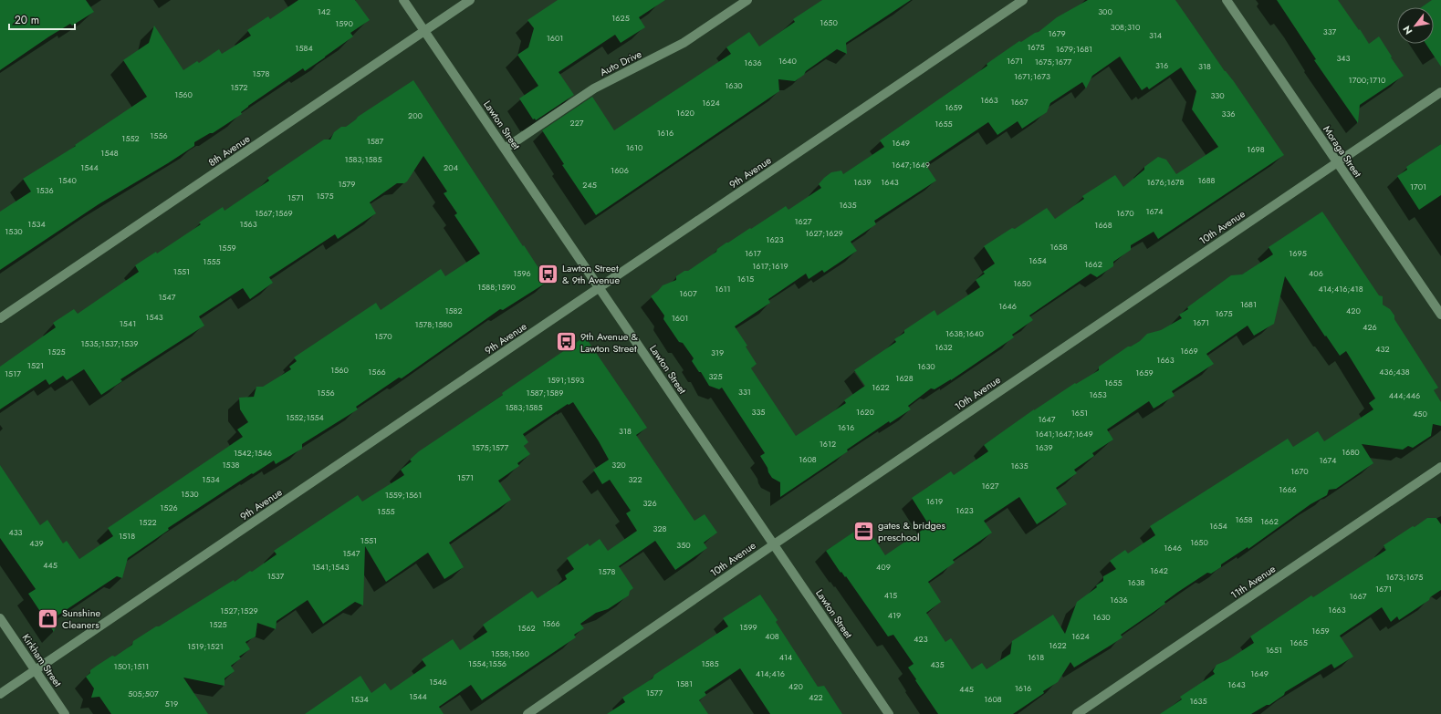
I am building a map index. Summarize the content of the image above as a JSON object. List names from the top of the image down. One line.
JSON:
{"streets":{"street":["Auto Drive","Lawton Street","8th Avenue","Moraga Street","9th Avenue","10th Avenue","11th Avenue","Kirkham Street"]},"crossings":[["Auto Drive","Lawton Street"],["Lawton Street","8th Avenue"],["Lawton Street","9th Avenue"],["Lawton Street","10th Avenue"],["Moraga Street","10th Avenue"],["9th Avenue","Kirkham Street"]],"places":{"bus stop":["Lawton Street & 9th Avenue","9th Avenue & Lawton Street"],"office":["gates & bridges preschool"],"shop":["Sunshine Cleaners"]},"house_numbers":["142","300","1625","1650","1590","308;310","337","1679","314","1601","1675","1584","1679;1681","343","1640","1671","1675;1677","1636","316","318","1578","1671;1673","1700;1710","1630","1572","1560","330","1663","1667","1624","1659","1620","336","200","227","1655","1616","1556","1552","1587","1649","1610","1698","1548","1583;1585","1647;1649","1544","204","1606","1540","1688","1639","1643","1676;1678","1579","245","1701","1536","1575","1571","1635","1674","1567;1569","1670","1627","1534","1563","1668","1530","1627;1629","1623","1658","1559","1617","1695","1654","1555","1662","1617;1619","1551","1596","406","1615","1650","1588;1590","1611","414;416;418","1607","1547","1681","1646","1582","420","1675","1543","1601","1671","1541","1578;1580","426","1638;1640","1570","1535;1537;1539","1632","432","1669","1525","319","1663","1521","1630","1560","1566","436;438","1659","1517","325","1628","1591;1593","1655","1622","331","1556","1587;1589","1653","444;446","1583;1585","335","1620","1651","450","1552;1554","1647","1616","318","1641;1647;1649","1612","1575;1577","1639","1680","1542;1546","1608","1674","1538","320","1635","1670","1571","1534","322","1627","1666","1530","1559;1561","1619","326","1526","1623","1555","1658","1662","1522","1654","328","433","1518","1551","1650","439","350","1646","1547","445","1541;1543","409","1642","1578","1537","1673;1675","1638","1671","415","1667","1636","1663","1527;1529","419","1630","1566","1525","1599","1562","1659","408","1624","423","1665","1622","1519;1521","1651","1558;1560","414","1618","1554;1556","1585","435","1501;1511","414;416","1649","1546","1581","1643","420","1616","445","1577","505;507","1544","422","1534","1608","1635","519"],"scale_bar":"20 m","north":"bottom left"}
